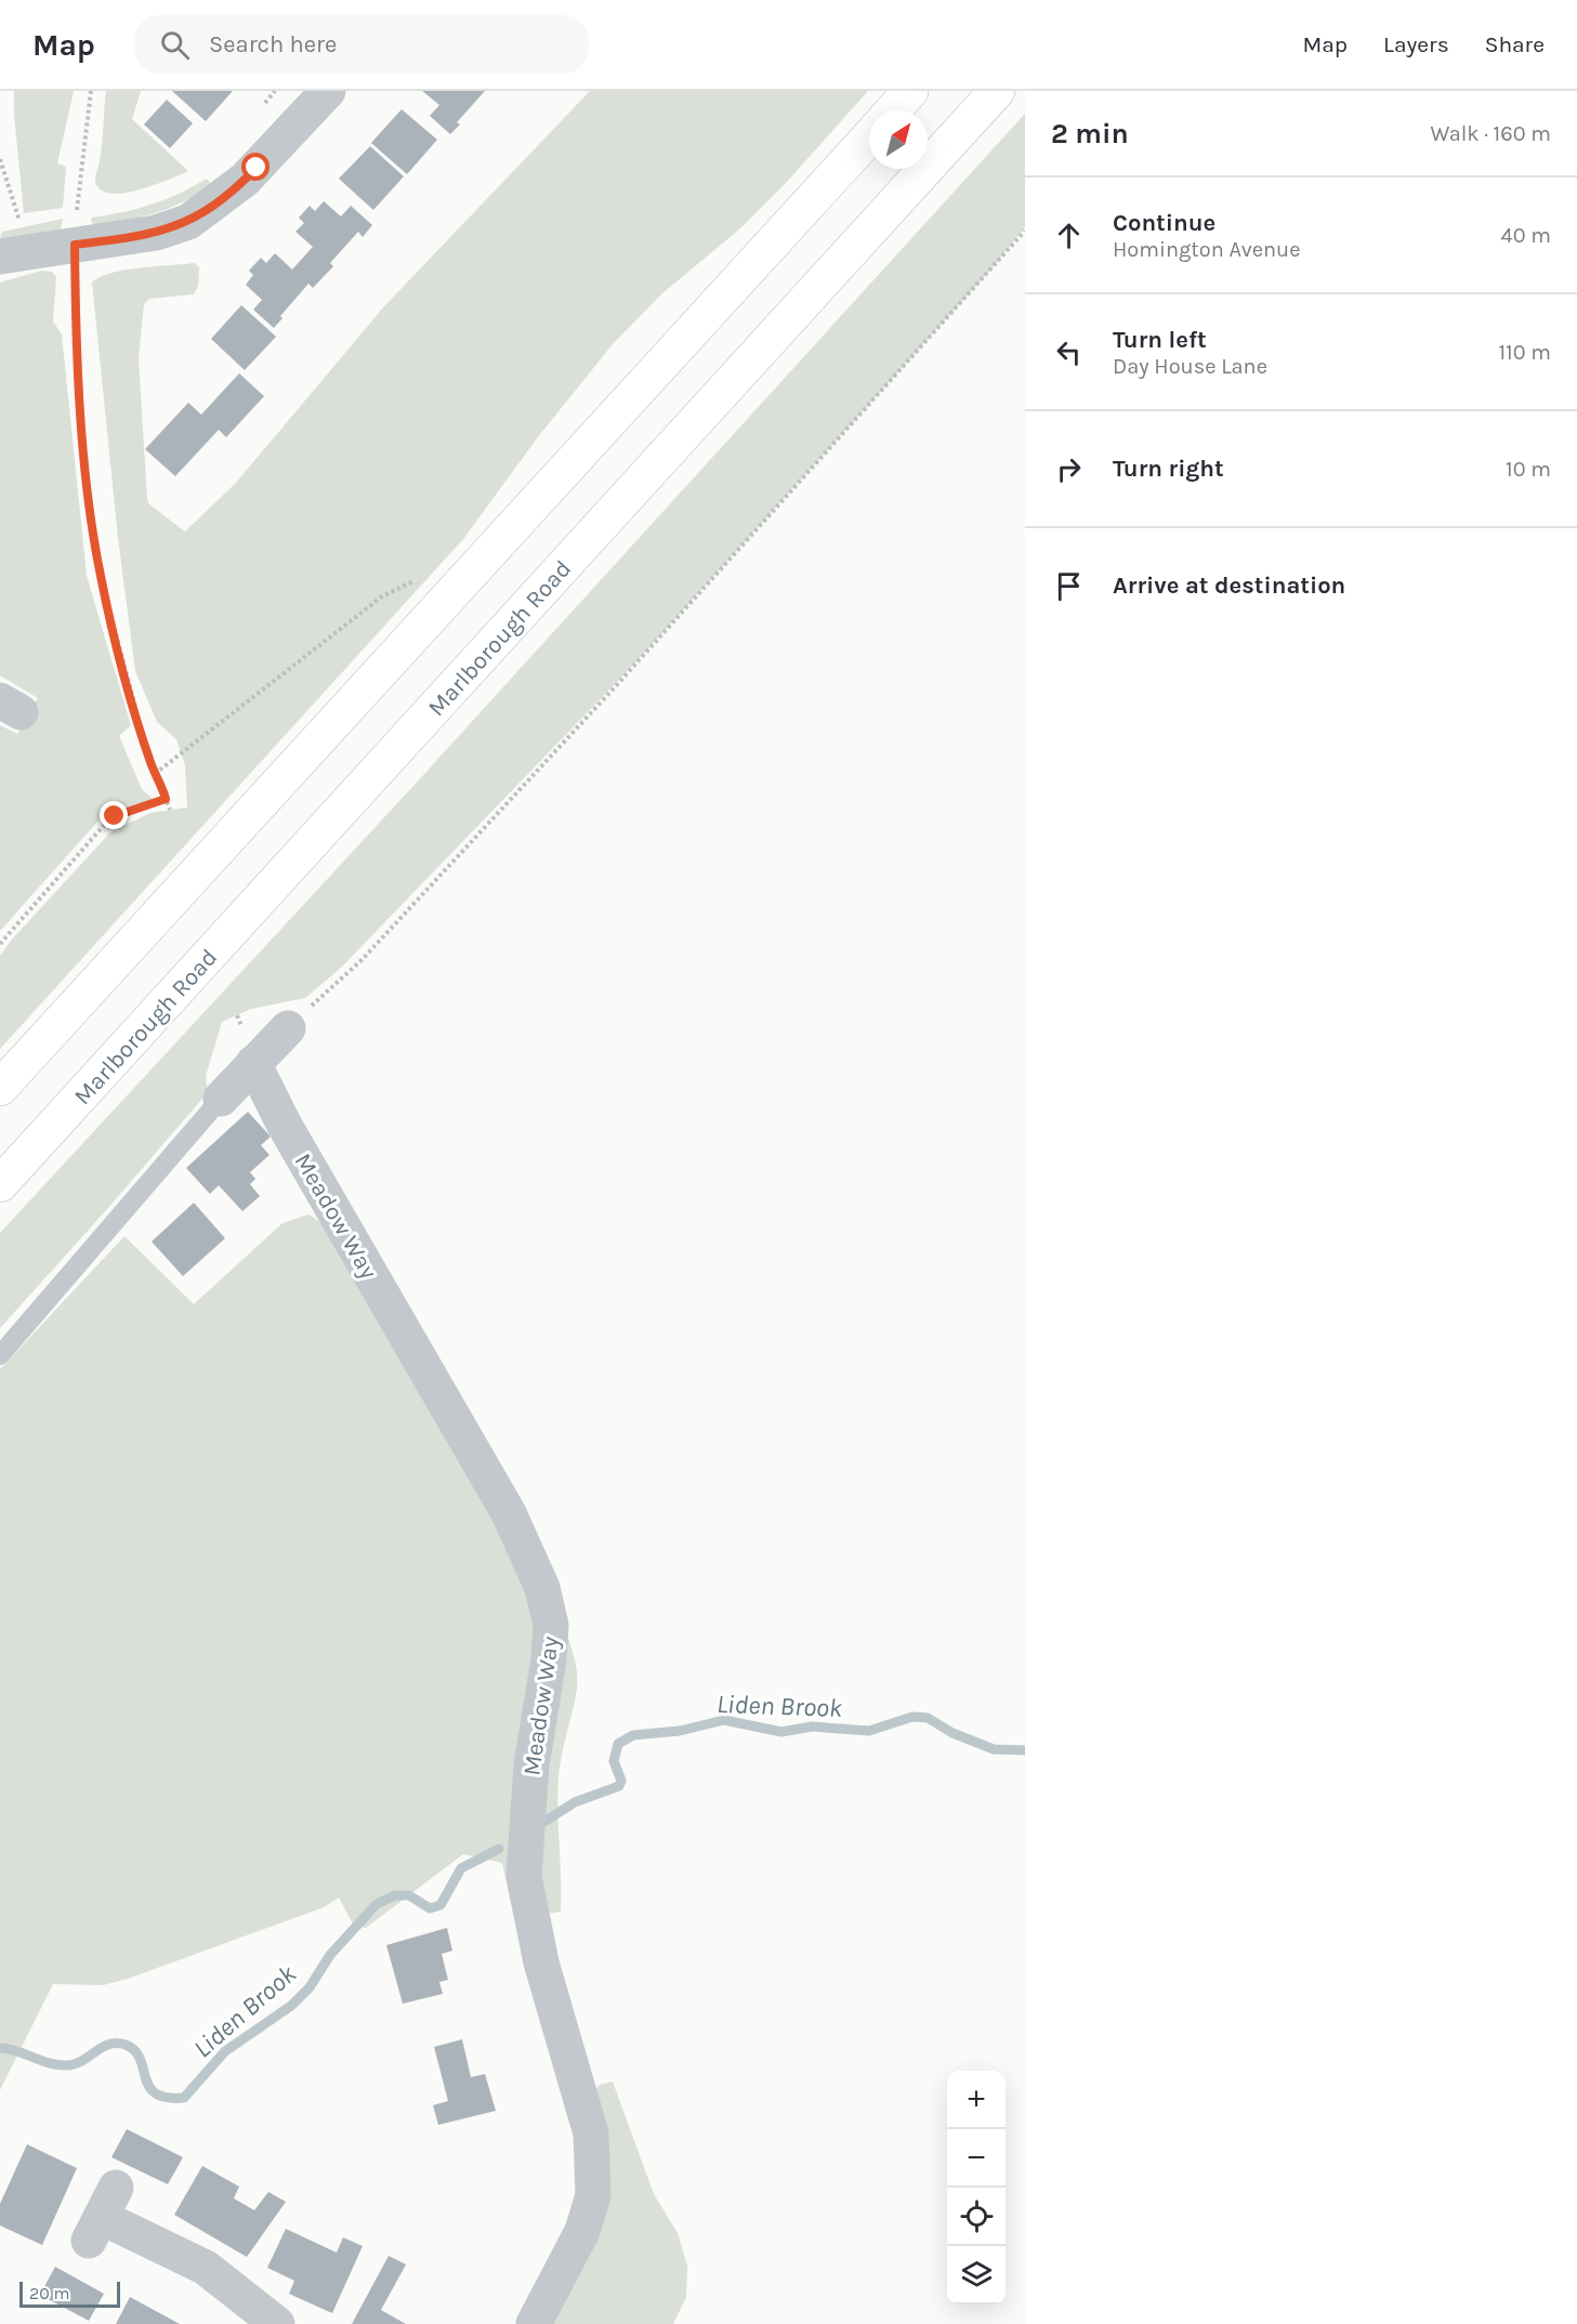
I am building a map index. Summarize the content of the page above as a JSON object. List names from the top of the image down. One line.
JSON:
{"streets":{"highway":["Marlborough Road"],"street":["Meadow Way"]},"water":["Liden Brook"],"scale_bar":"20 m","north":"top right","page":{"header":"Map","search":"Search here","nav":["Map","Layers","Share"],"heading":["2 min","Walk · 160 m"],"list":[["Continue","Homington Avenue","40 m"],["Turn left","Day House Lane","110 m"],["Turn right","10 m"],"Arrive at destination"],"map_buttons":["+","−"],"scale":"20 m"}}
